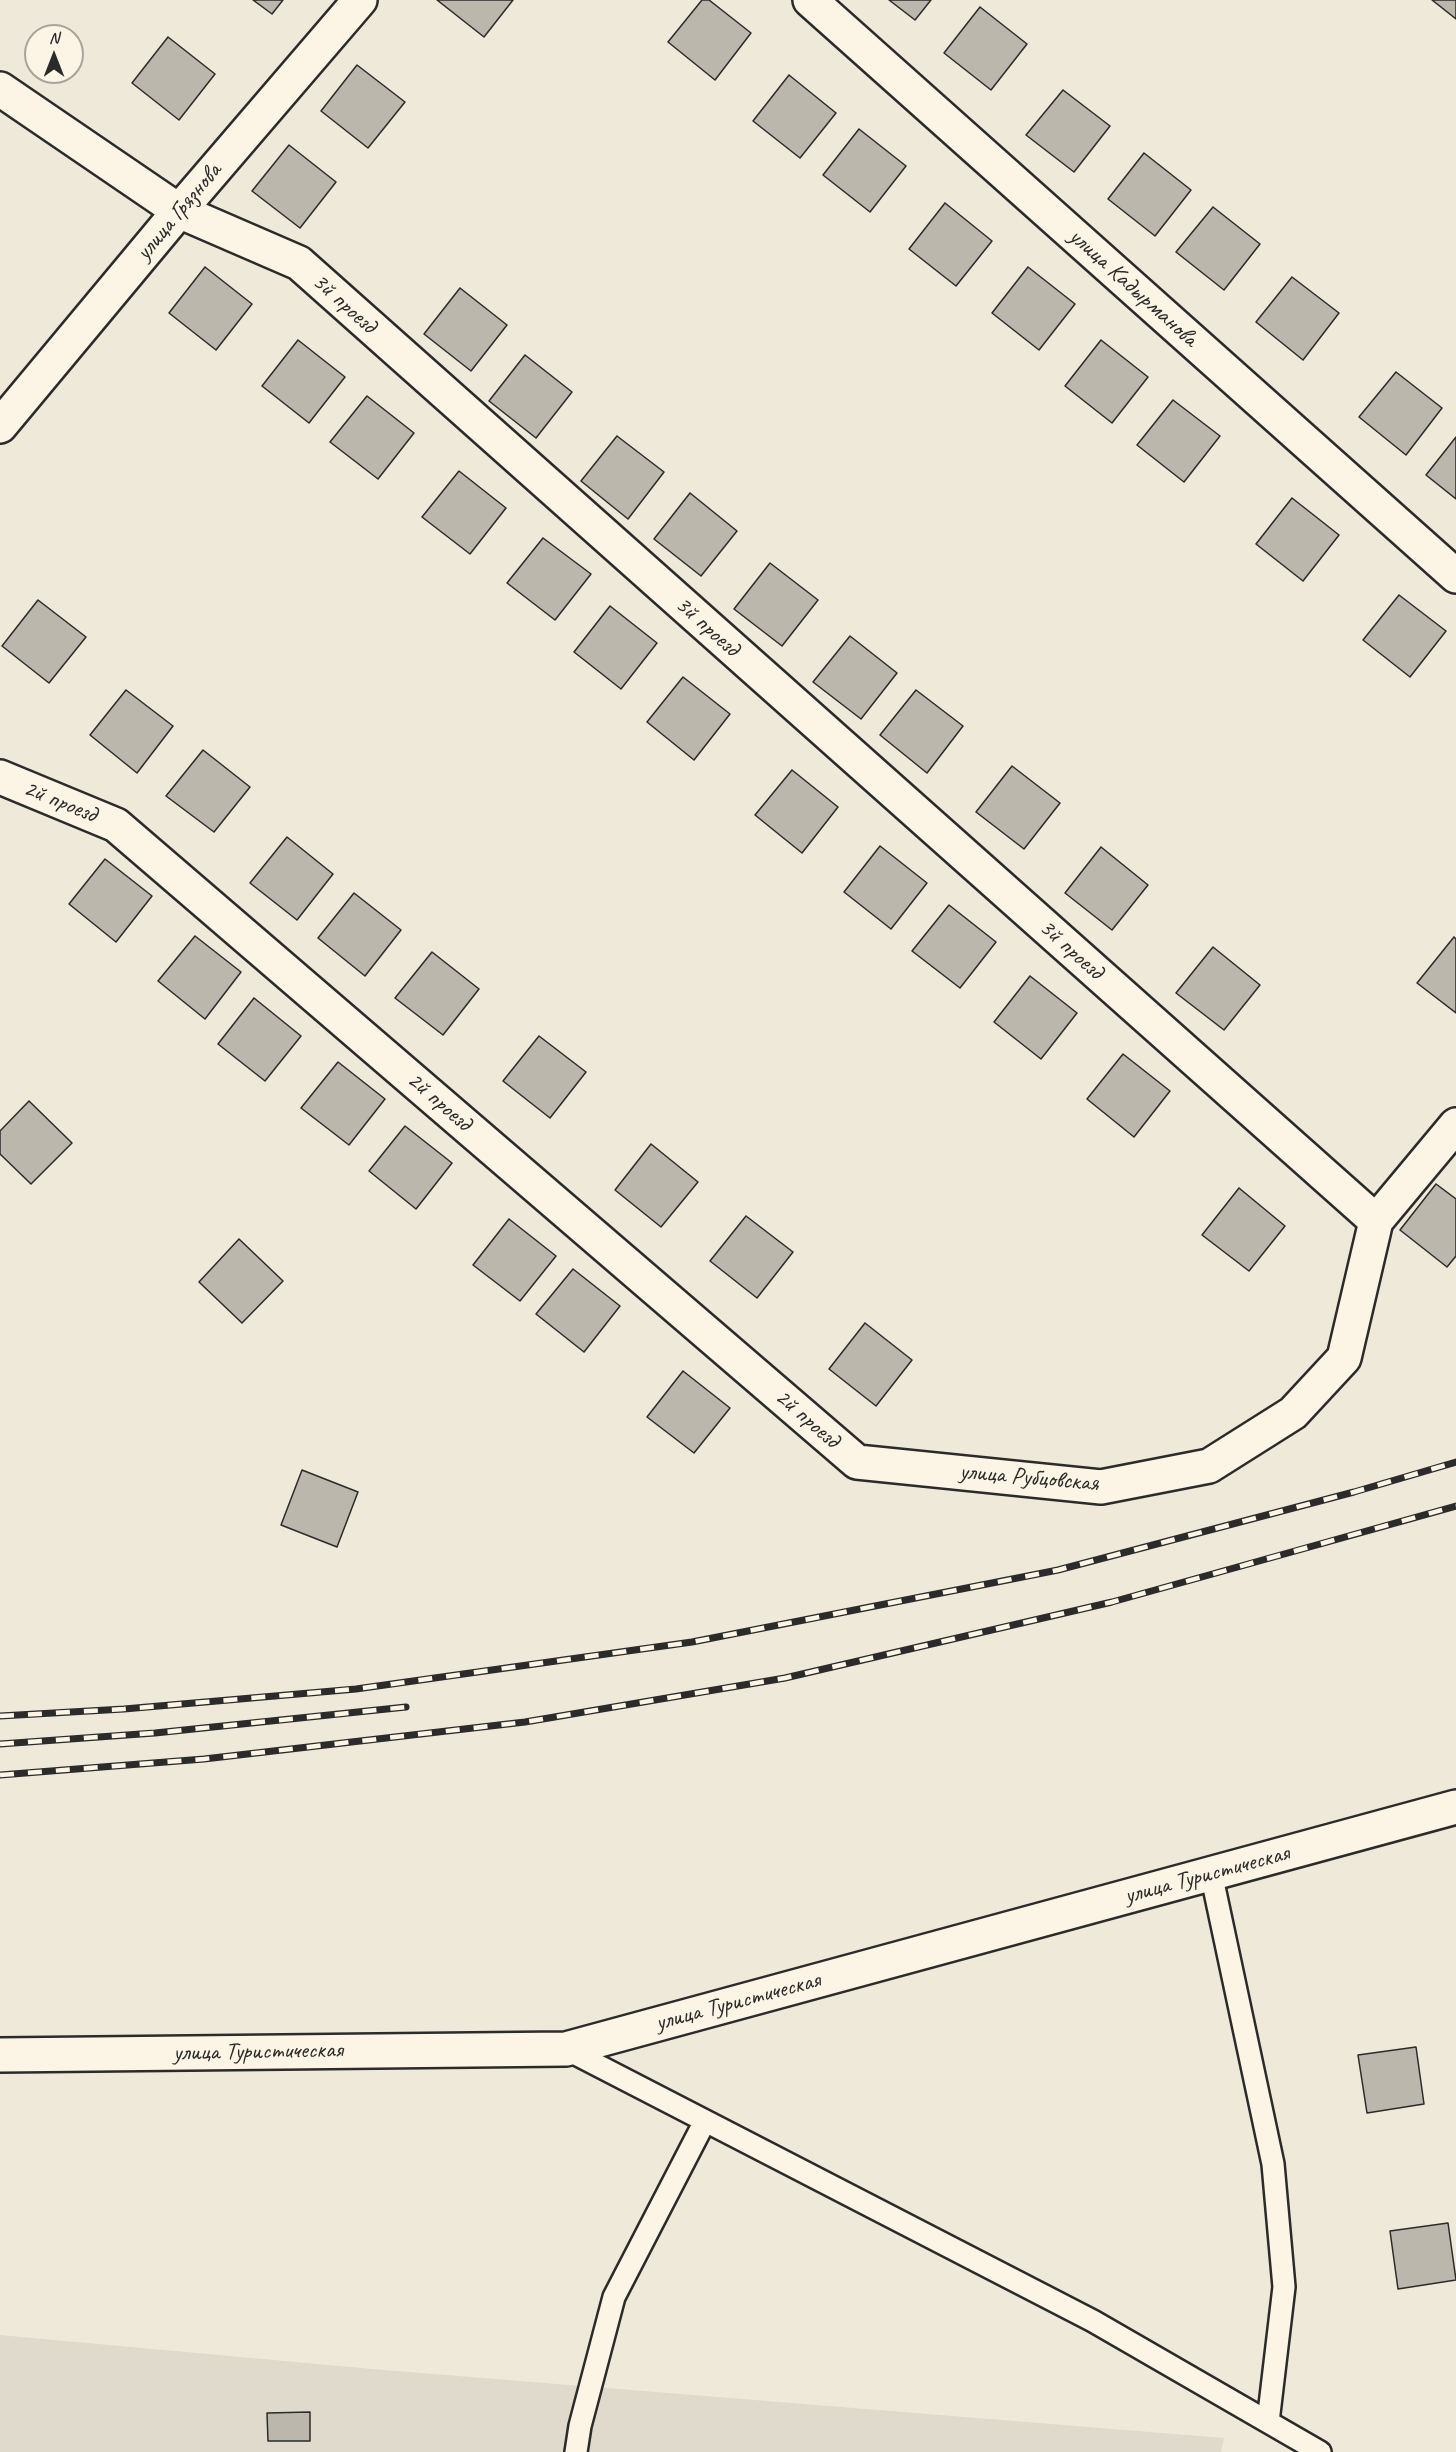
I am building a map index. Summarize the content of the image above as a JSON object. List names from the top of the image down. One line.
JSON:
{"streets":{"street":["улица Грязнова","улица Кадырманова","3й проезд","2й проезд","улица Рубцовская","улица Туристическая"]},"crossings":[["улица Грязнова","3й проезд"],["3й проезд","улица Рубцовская"],["2й проезд","улица Рубцовская"]],"north":"top"}
